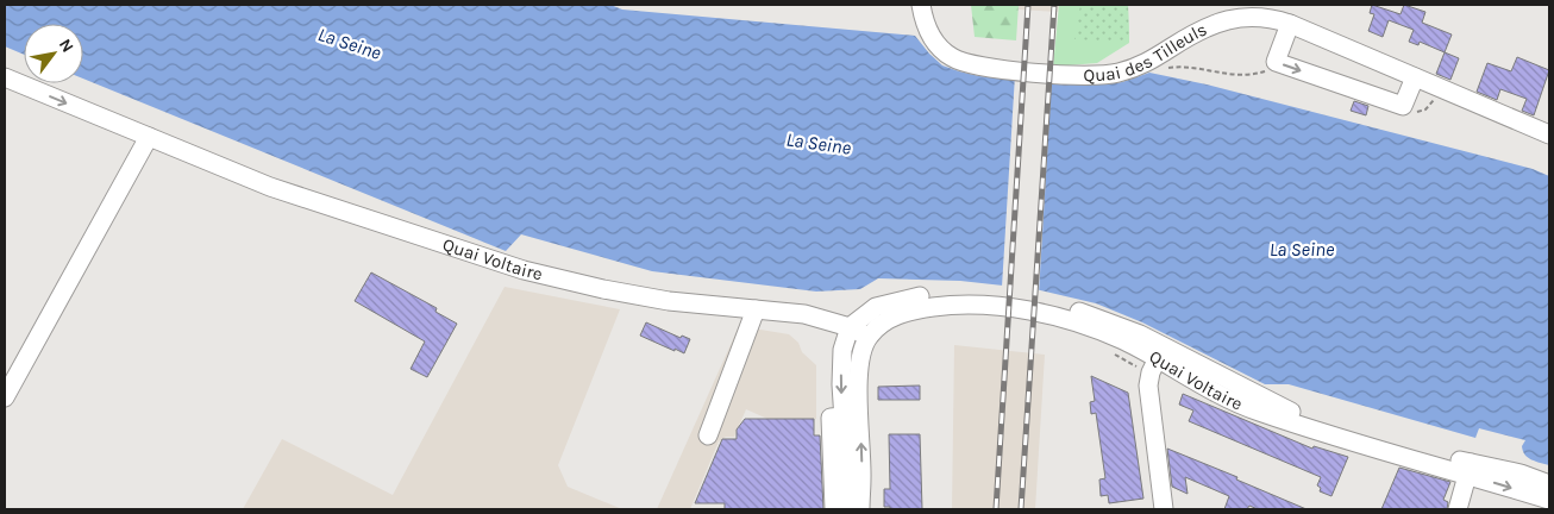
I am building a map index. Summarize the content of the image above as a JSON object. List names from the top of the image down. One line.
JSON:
{"streets":{"street":["Quai des Tilleuls","Quai Voltaire"]},"water":["La Seine"],"north":"top right"}
